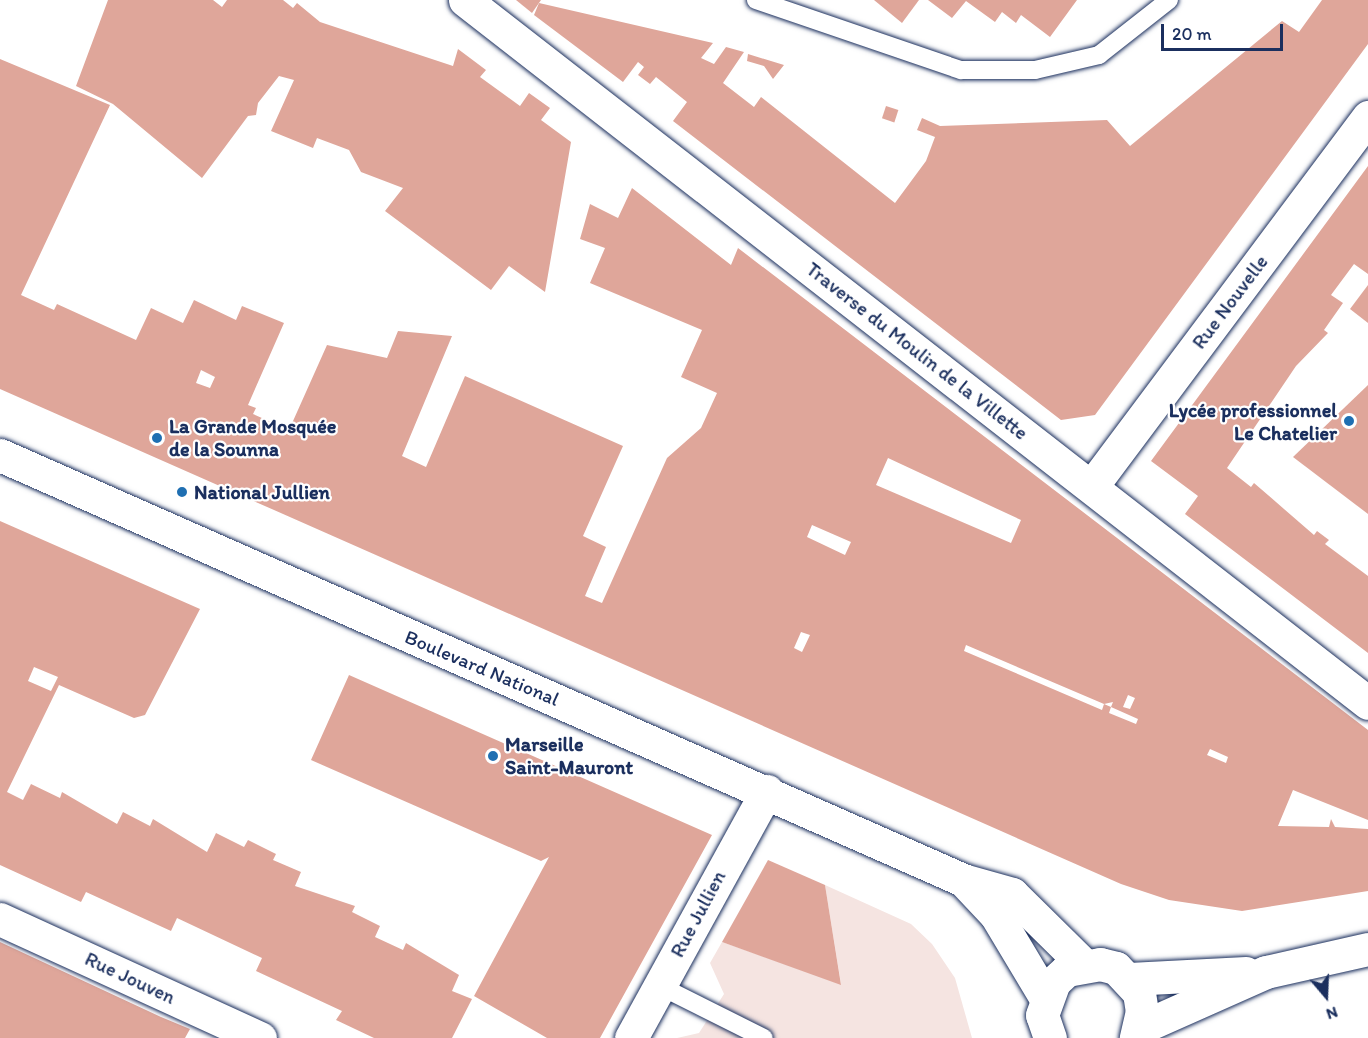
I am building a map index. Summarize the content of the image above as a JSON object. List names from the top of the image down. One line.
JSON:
{"streets":{"street":["Rue Nouvelle","Traverse du Moulin de la Villette","Boulevard National","Rue Jullien","Rue Jouven"]},"crossings":[["Rue Nouvelle","Traverse du Moulin de la Villette"],["Boulevard National","Rue Jullien"]],"places":["Lycée professionnel Le Chatelier","La Grande Mosquée de la Sounna","National Jullien","Marseille Saint-Mauront"],"scale_bar":"20 m","north":"bottom"}
